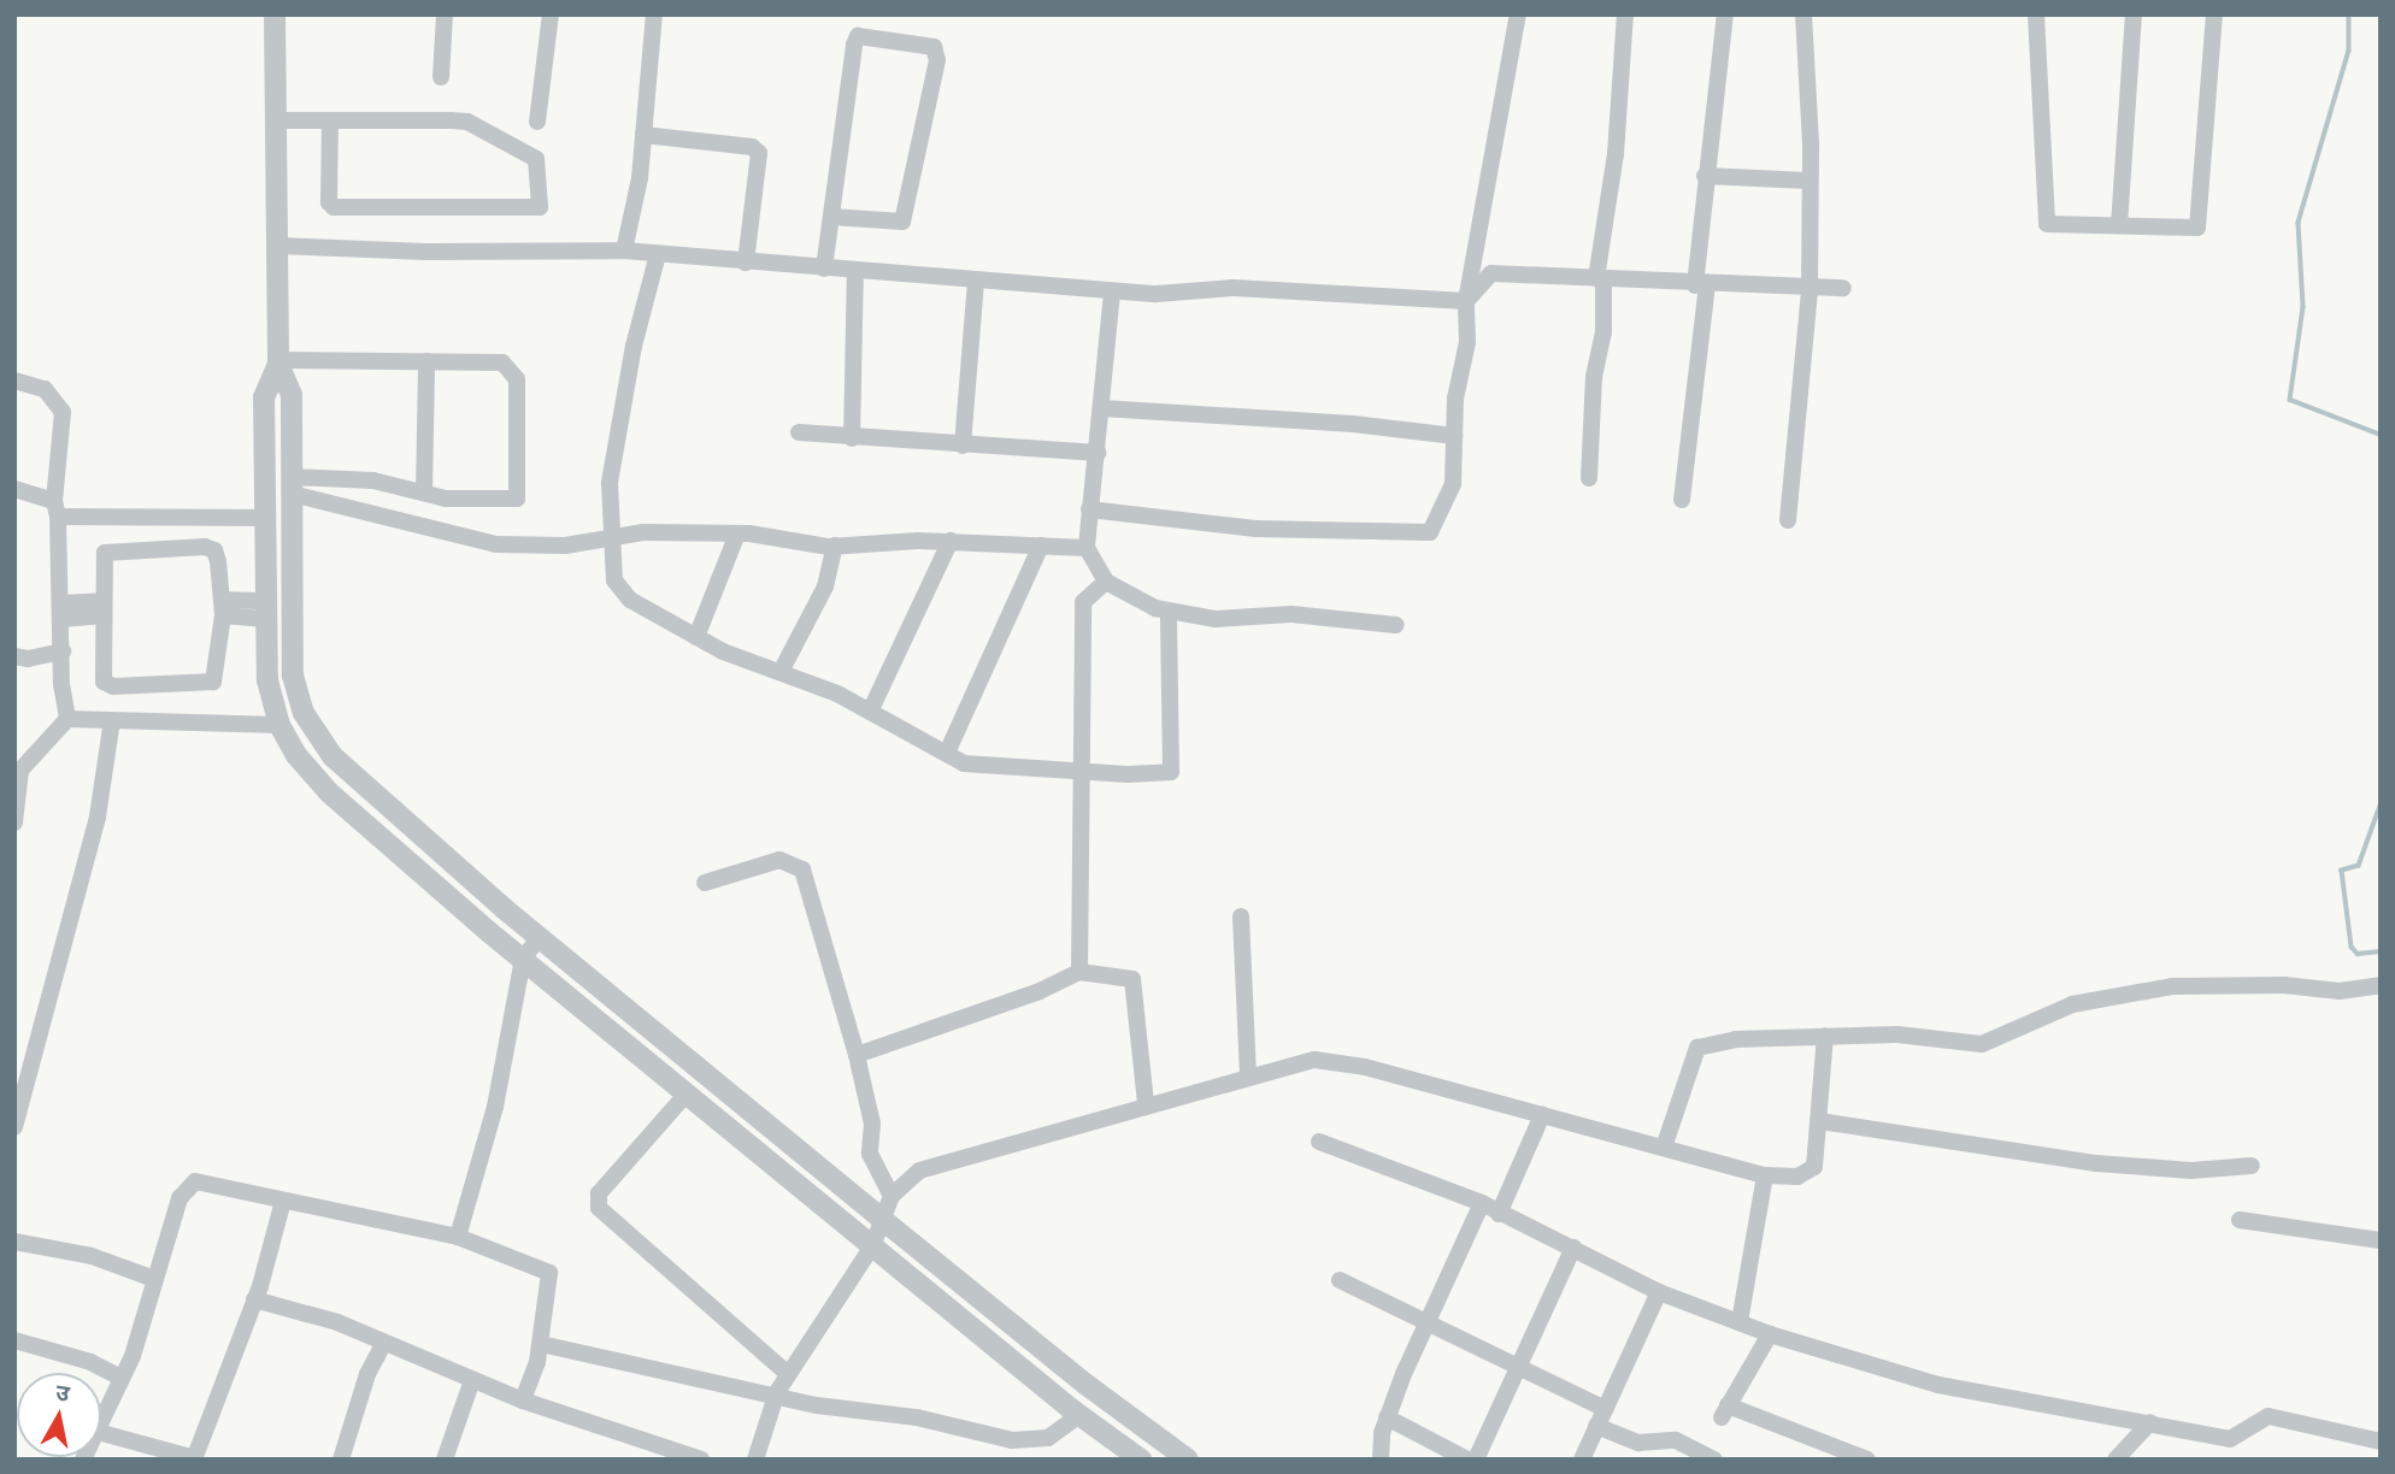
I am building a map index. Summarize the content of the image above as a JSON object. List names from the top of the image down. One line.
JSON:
{"north":"top"}
